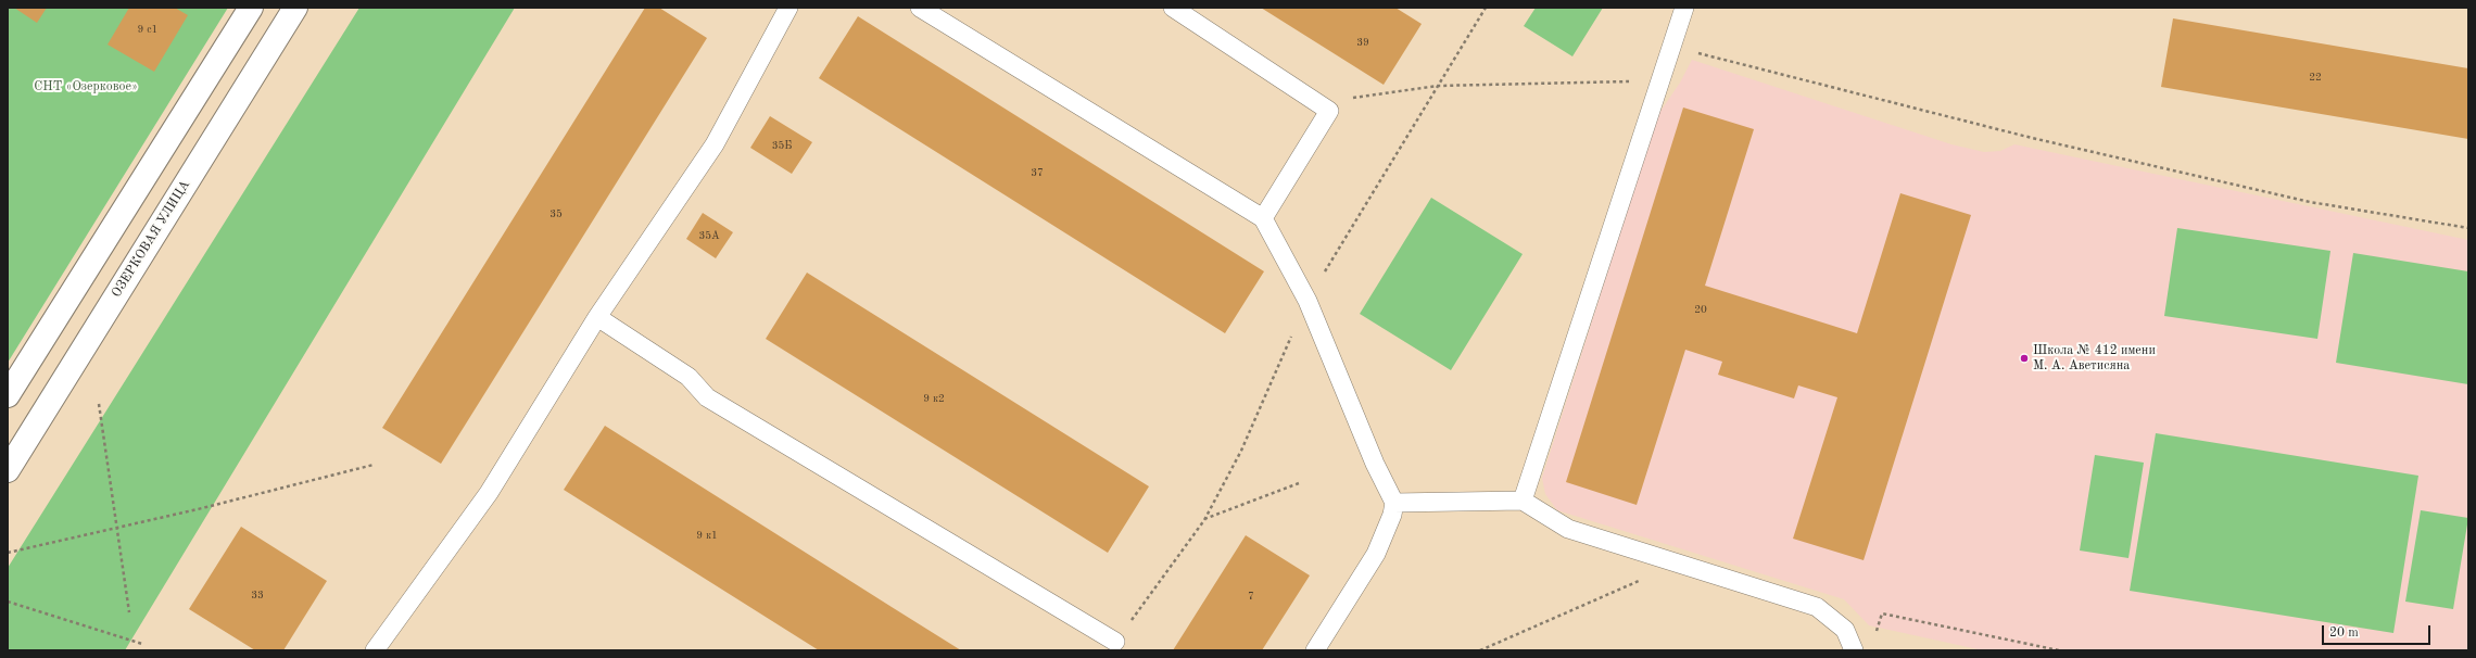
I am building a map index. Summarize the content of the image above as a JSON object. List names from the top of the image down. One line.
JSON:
{"streets":{"street":["ОЗЕРКОВАЯ УЛИЦА"]},"parks":["СНТ «Озерковое»"],"places":["Школа № 412 имени М. А. Аветисяна"],"house_numbers":["9 с1","39","22","35Б","37","35","35А","20","9 к2","9 к1","33","7"],"scale_bar":"20 m"}
